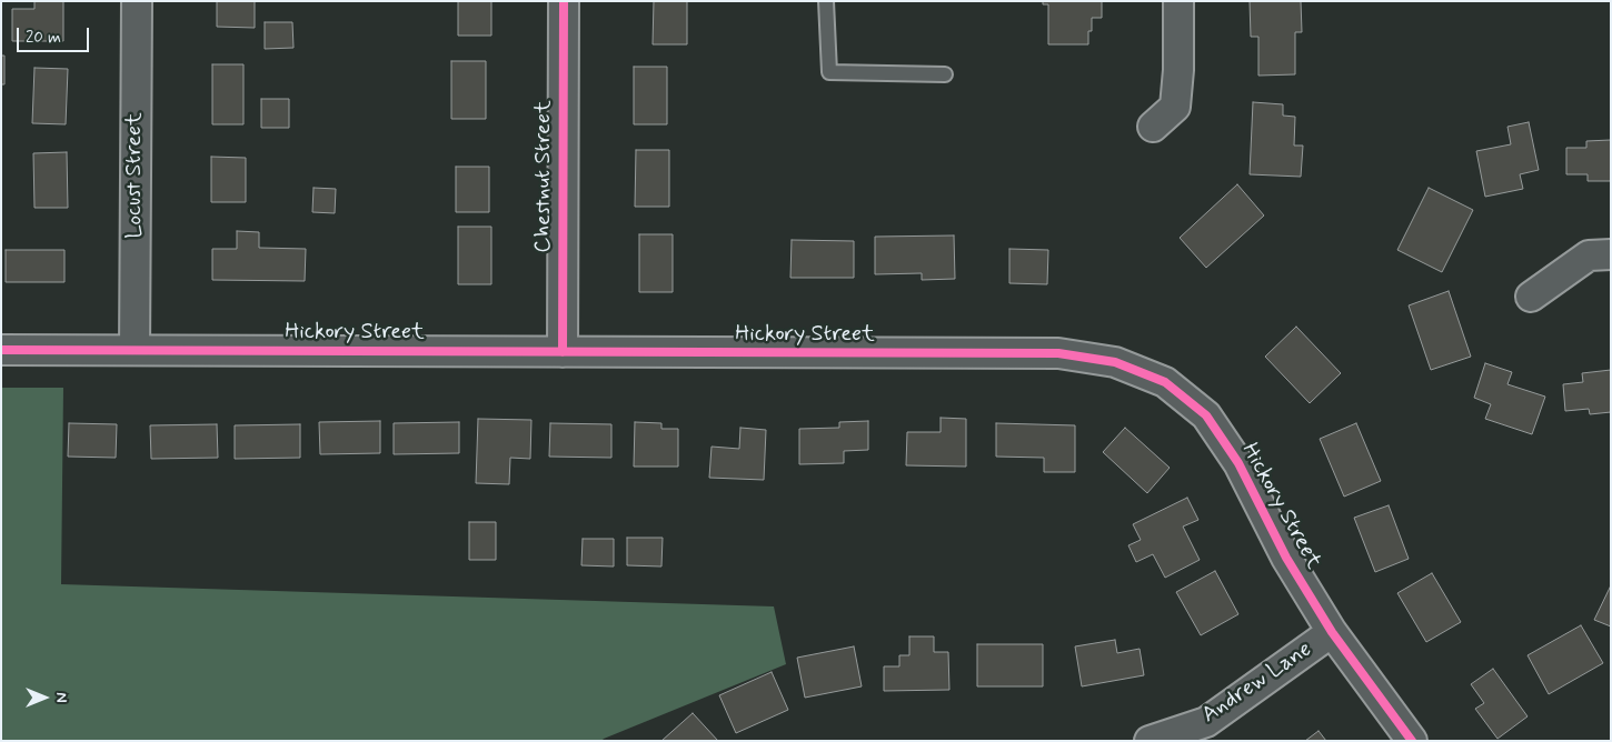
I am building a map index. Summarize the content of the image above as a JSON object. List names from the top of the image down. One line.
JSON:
{"streets":{"street":["Locust Street","Chestnut Street","Hickory Street","Andrew Lane"]},"crossings":[["Locust Street","Hickory Street"],["Chestnut Street","Hickory Street"],["Hickory Street","Andrew Lane"]],"scale_bar":"20 m","north":"right"}
